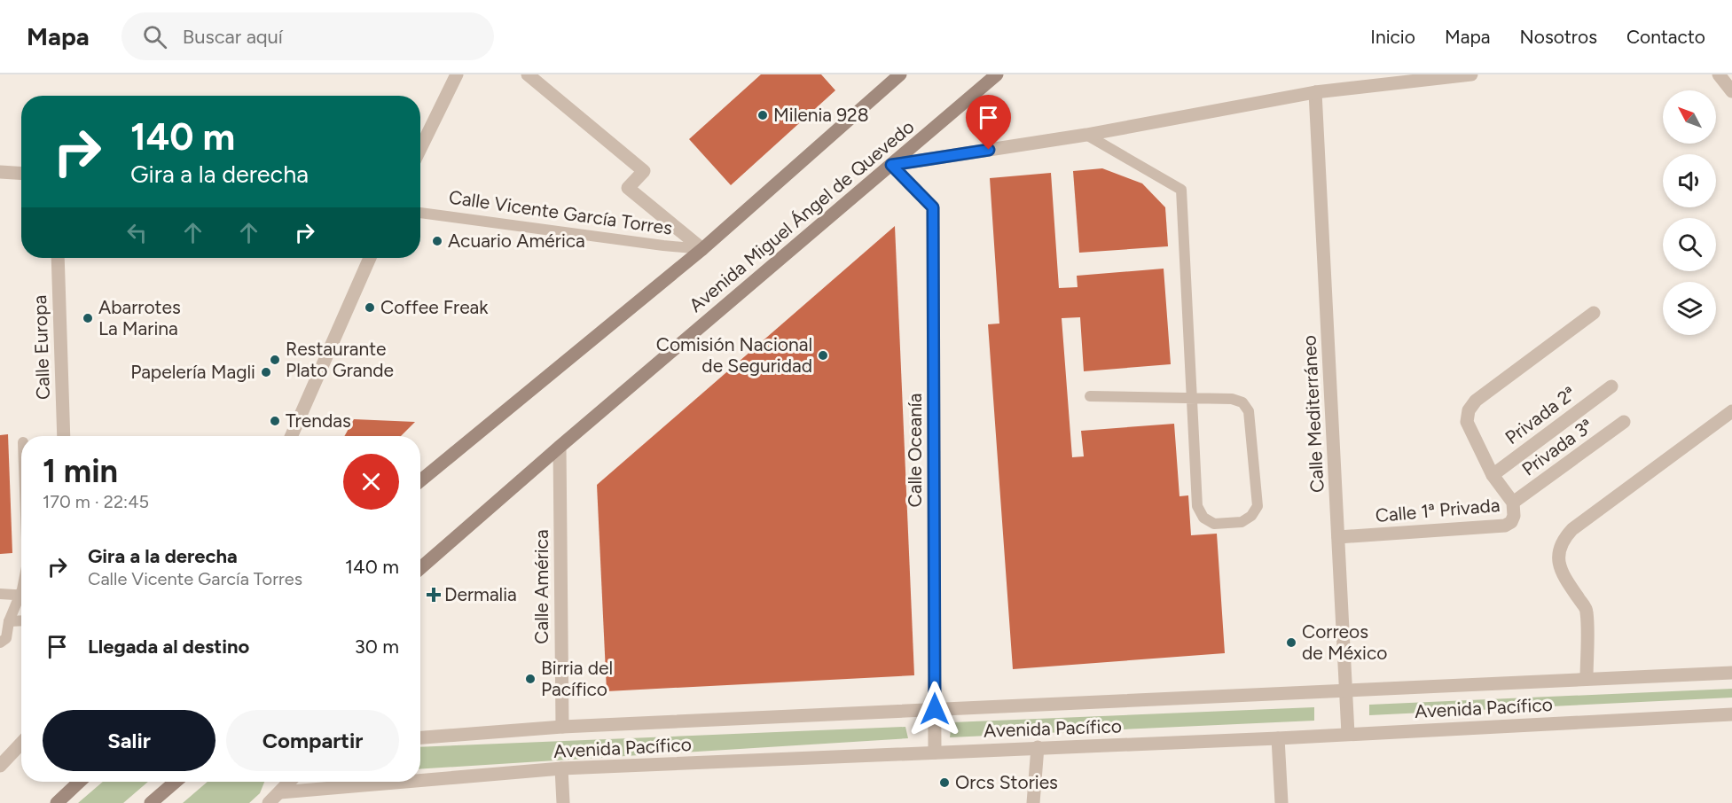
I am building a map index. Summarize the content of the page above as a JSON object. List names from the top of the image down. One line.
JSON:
{"streets":{"main road":["Avenida Miguel Ángel de Quevedo"],"street":["Calle Europa","Calle Mediterráneo","Privada 2ª","Privada 3ª","Calle Oceanía","Calle 1ª Privada","Calle América","Avenida Pacífico"],"lane":["Calle Vicente García Torres"]},"crossings":[["Calle Vicente García Torres","Avenida Miguel Ángel de Quevedo"],["Avenida Miguel Ángel de Quevedo","Calle Oceanía"],["Avenida Miguel Ángel de Quevedo","Calle América"],["Calle Mediterráneo","Calle 1ª Privada"],["Calle Mediterráneo","Avenida Pacífico"],["Privada 2ª","Calle 1ª Privada"],["Privada 3ª","Calle 1ª Privada"],["Calle Oceanía","Avenida Pacífico"],["Calle América","Avenida Pacífico"]],"places":{"other":["Milenia 928","Acuario América","Coffee Freak","Abarrotes La Marina","Comisión Nacional de Seguridad","Restaurante Plato Grande","Papelería Magli","Trendas","Correos de México","Birria del Pacífico","Orcs Stories"],"health":["Dermalia"]},"north":"top left","page":{"header":"Mapa","search":"Buscar aquí","nav":["Inicio","Mapa","Nosotros","Contacto"],"turn":["140 m","Gira a la derecha"],"heading":["1 min","170 m · 22:45"],"list":[{"name":"Gira a la derecha","note":"Calle Vicente García Torres","value":"140 m"},{"name":"Llegada al destino","value":"30 m"}],"buttons":["Salir","Compartir"]}}
